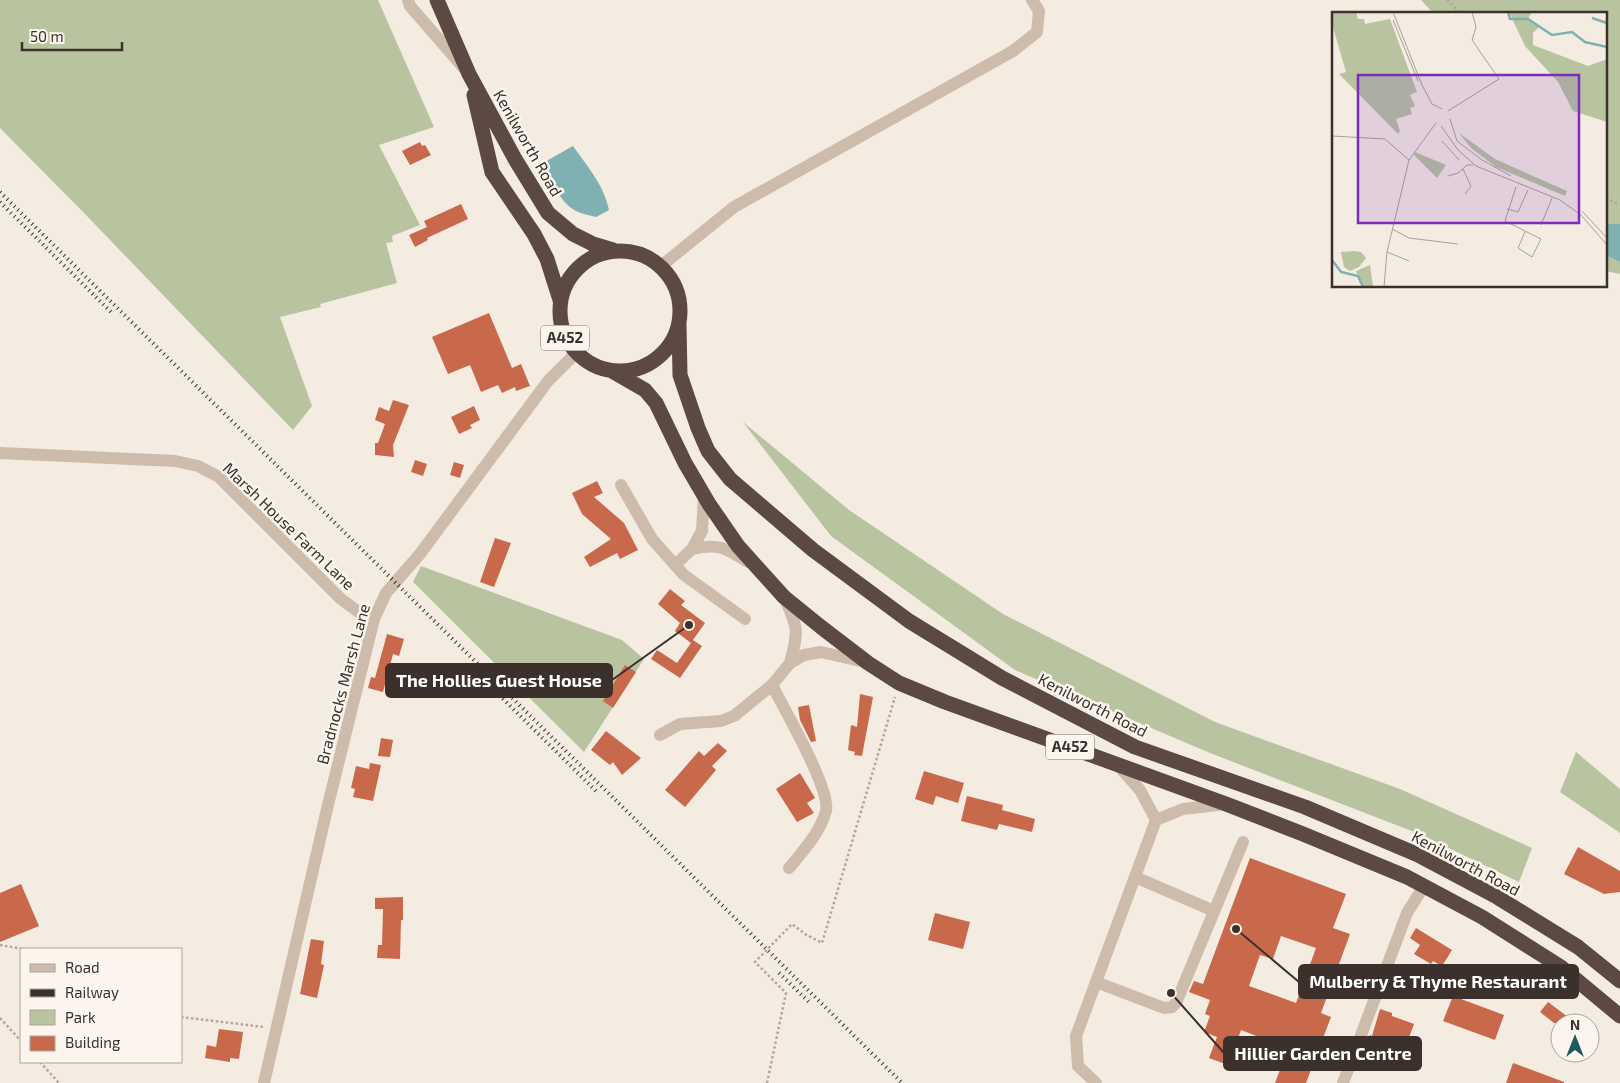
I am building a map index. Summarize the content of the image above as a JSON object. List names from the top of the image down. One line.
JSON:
{"streets":{"highway":["Kenilworth Road","A452"],"street":["Marsh House Farm Lane","Bradnocks Marsh Lane"]},"crossings":[["Kenilworth Road","A452"],["Kenilworth Road","Bradnocks Marsh Lane"],["A452","Bradnocks Marsh Lane"],["Marsh House Farm Lane","Bradnocks Marsh Lane"]],"places":["The Hollies Guest House","Mulberry & Thyme Restaurant","Hillier Garden Centre"],"legend":["Road","Railway","Park","Building"],"scale_bar":"50 m","north":"top"}
